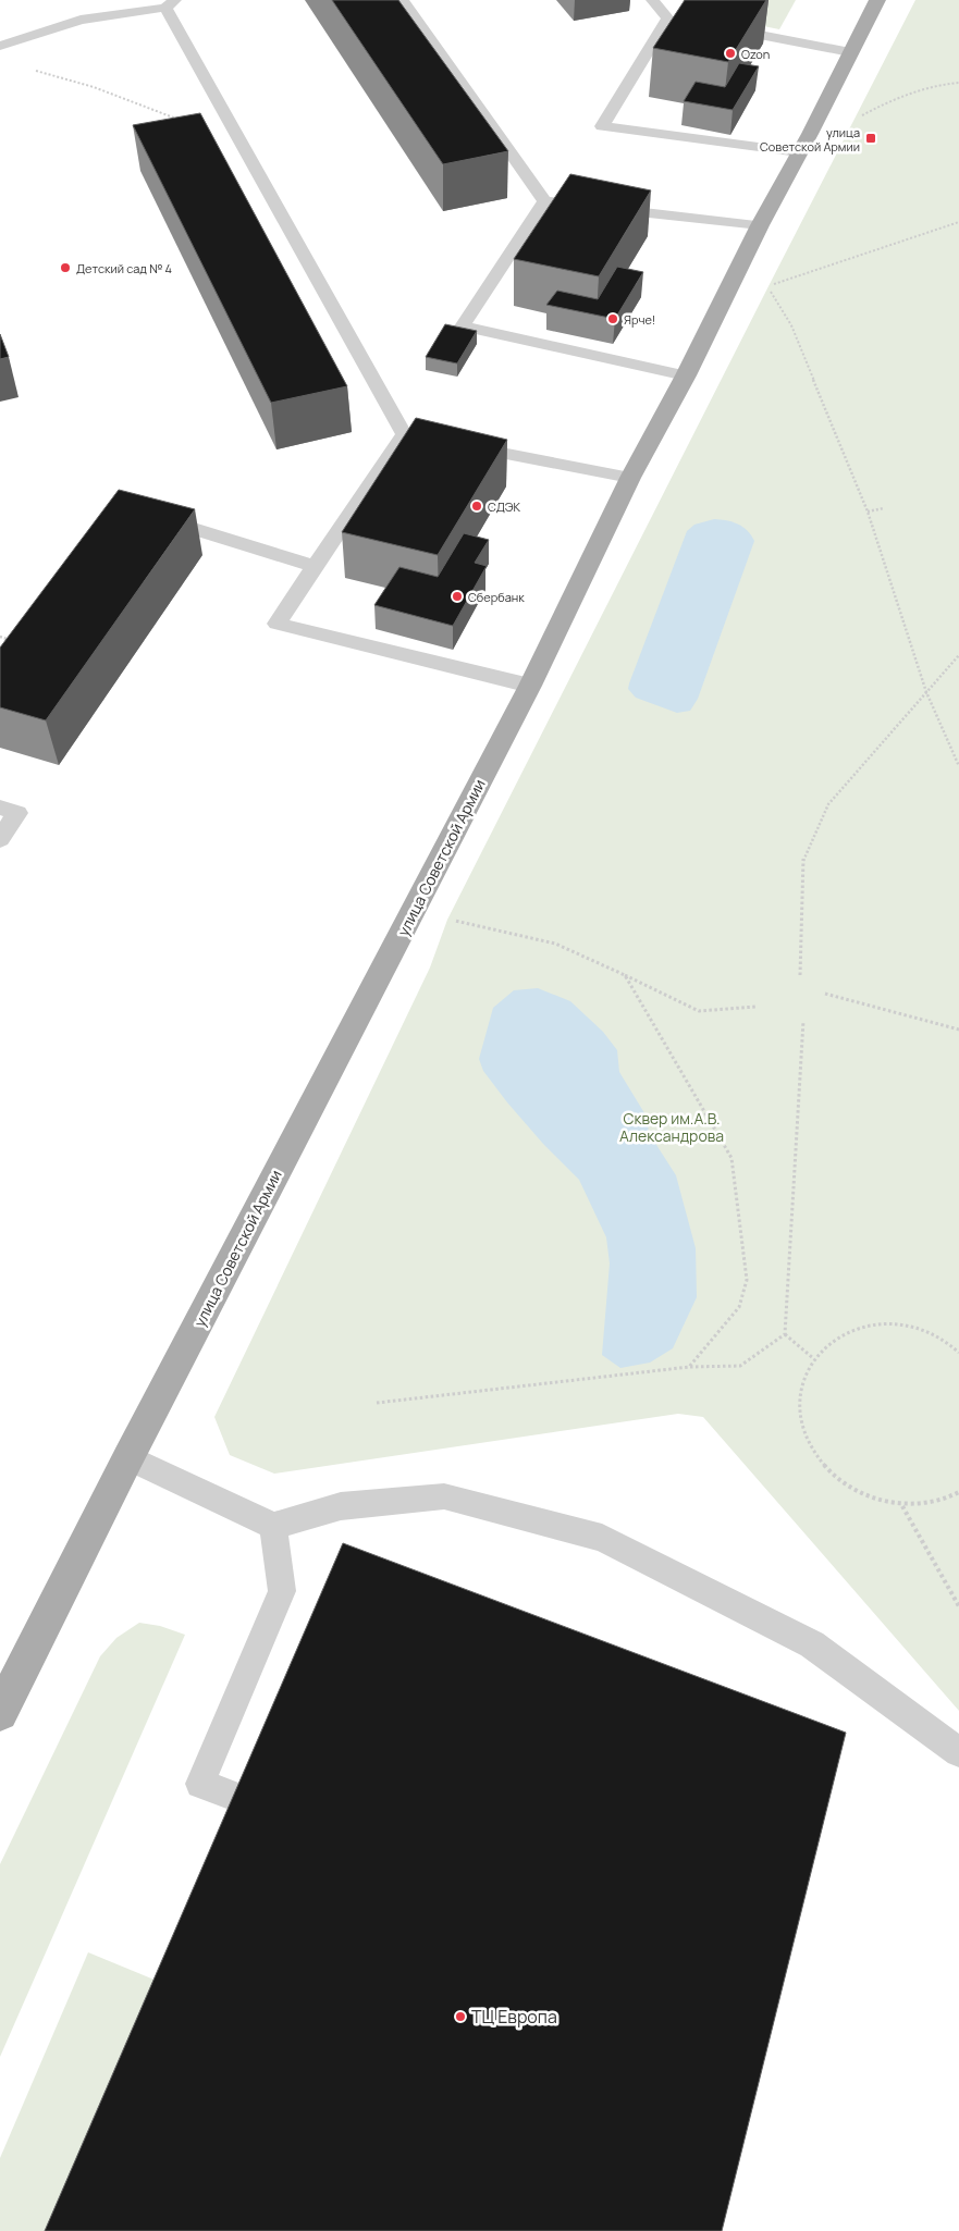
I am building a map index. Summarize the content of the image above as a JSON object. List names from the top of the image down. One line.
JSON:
{"streets":{"main road":["улица Советской Армии"]},"parks":["Сквер им.А.В. Александрова"],"places":{"other":["Ozon","Детский сад № 4","Ярче!","СДЭК","Сбербанк","ТЦ Европа"],"transit":["улица Советской Армии"]}}
